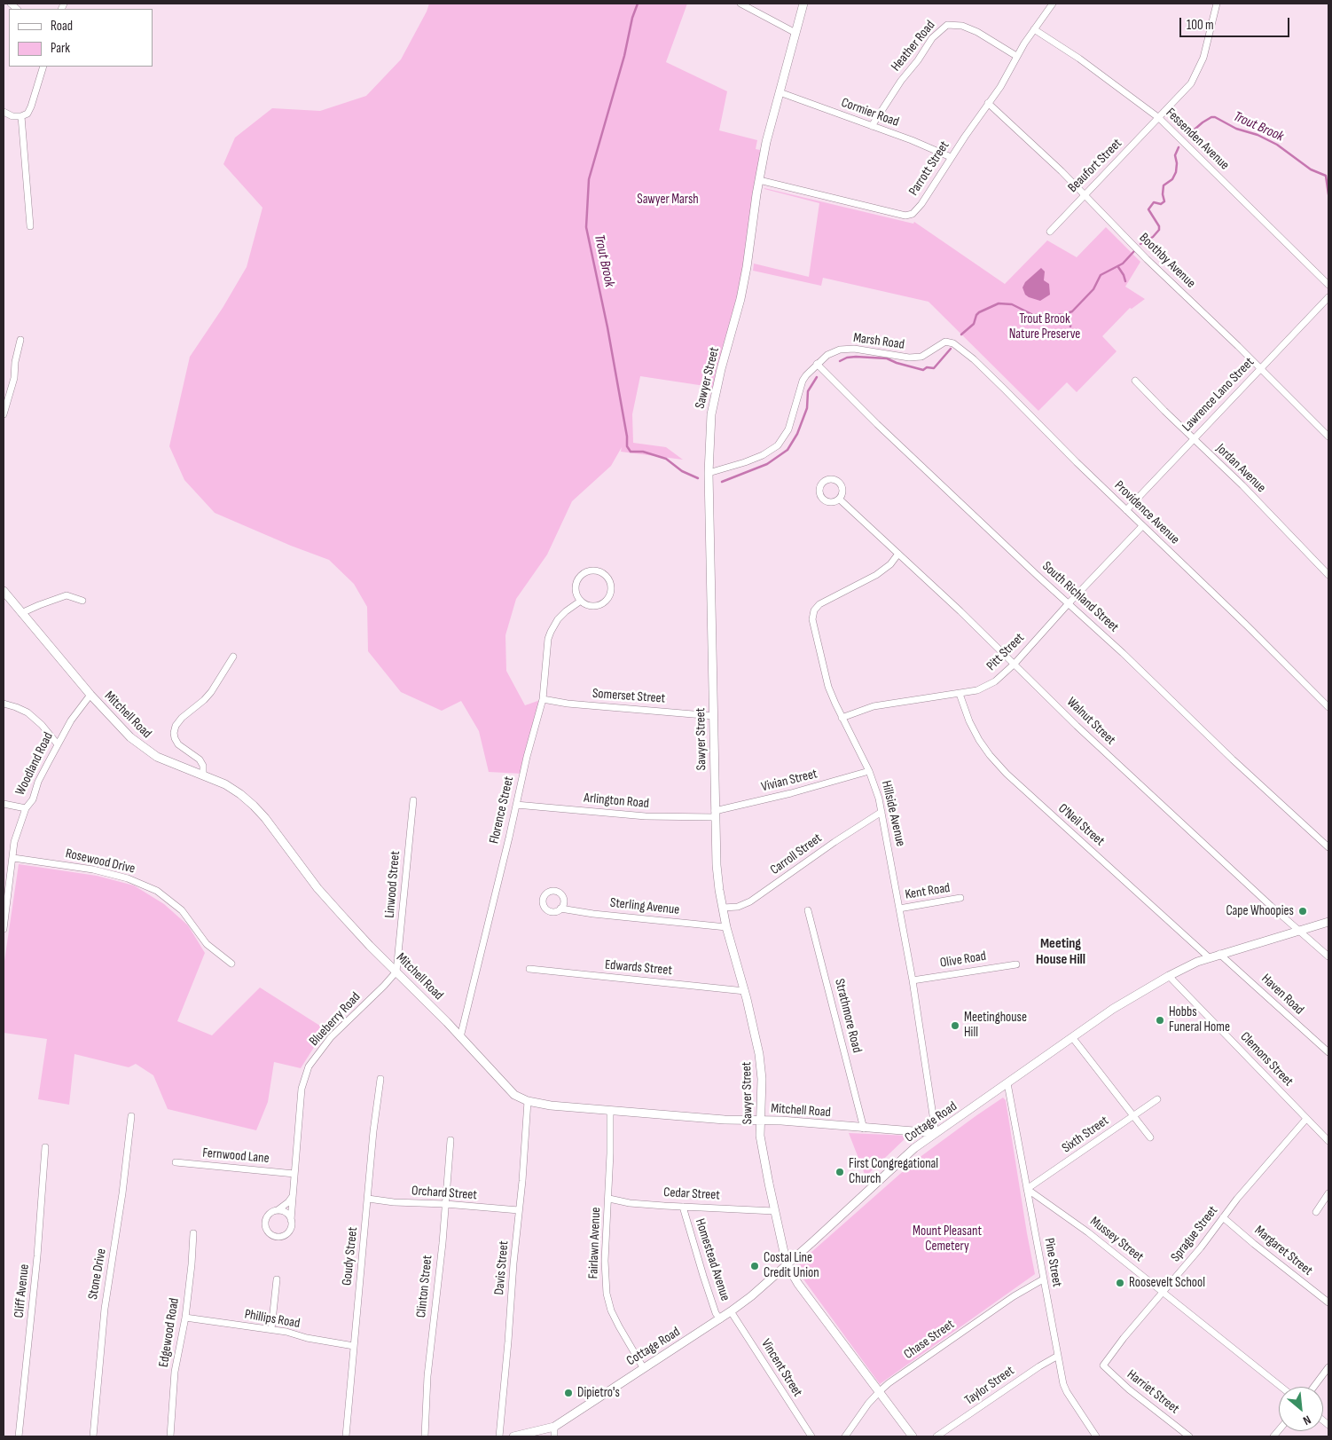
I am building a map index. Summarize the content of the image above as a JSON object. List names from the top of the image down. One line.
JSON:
{"streets":{"street":["Heather Road","Cormier Road","Fessenden Avenue","Beaufort Street","Parrott Street","Boothby Avenue","Marsh Road","Sawyer Street","Lawrence Lano Street","Jordan Avenue","Providence Avenue","South Richland Street","Pitt Street","Somerset Street","Mitchell Road","Walnut Street","Woodland Road","Vivian Street","Arlington Road","Florence Street","Hillside Avenue","O'Neil Street","Carroll Street","Rosewood Drive","Linwood Street","Kent Road","Sterling Avenue","Olive Road","Edwards Street","Haven Road","Strathmore Road","Blueberry Road","Clemons Street","Cottage Road","Sixth Street","Fernwood Lane","Orchard Street","Cedar Street","Sprague Street","Mussey Street","Fairlawn Avenue","Margaret Street","Goudy Street","Homestead Avenue","Pine Street","Davis Street","Stone Drive","Clinton Street","Cliff Avenue","Phillips Road","Edgewood Road","Chase Street","Vincent Street","Taylor Street","Harriet Street"]},"crossings":[["Heather Road","Cormier Road"],["Heather Road","Parrott Street"],["Cormier Road","Parrott Street"],["Cormier Road","Sawyer Street"],["Fessenden Avenue","Beaufort Street"],["Fessenden Avenue","Parrott Street"],["Beaufort Street","Boothby Avenue"],["Parrott Street","Boothby Avenue"],["Parrott Street","Sawyer Street"],["Boothby Avenue","Lawrence Lano Street"],["Marsh Road","Sawyer Street"],["Marsh Road","Providence Avenue"],["Marsh Road","South Richland Street"],["Sawyer Street","Somerset Street"],["Sawyer Street","Mitchell Road"],["Sawyer Street","Vivian Street"],["Sawyer Street","Arlington Road"],["Sawyer Street","Carroll Street"],["Sawyer Street","Sterling Avenue"],["Sawyer Street","Edwards Street"],["Sawyer Street","Cottage Road"],["Sawyer Street","Cedar Street"],["Sawyer Street","Chase Street"],["Lawrence Lano Street","Jordan Avenue"],["Lawrence Lano Street","Providence Avenue"],["Providence Avenue","Pitt Street"],["South Richland Street","Pitt Street"],["Pitt Street","Walnut Street"],["Pitt Street","Hillside Avenue"],["Pitt Street","O'Neil Street"],["Somerset Street","Florence Street"],["Mitchell Road","Woodland Road"],["Mitchell Road","Florence Street"],["Mitchell Road","Hillside Avenue"],["Mitchell Road","Linwood Street"],["Mitchell Road","Strathmore Road"],["Mitchell Road","Blueberry Road"],["Mitchell Road","Cottage Road"],["Mitchell Road","Fairlawn Avenue"],["Mitchell Road","Davis Street"],["Walnut Street","Hillside Avenue"],["Walnut Street","Cottage Road"],["Woodland Road","Rosewood Drive"],["Vivian Street","Arlington Road"],["Vivian Street","Hillside Avenue"],["Arlington Road","Florence Street"],["Hillside Avenue","Carroll Street"],["Hillside Avenue","Kent Road"],["Hillside Avenue","Olive Road"],["Hillside Avenue","Cottage Road"],["O'Neil Street","Cottage Road"],["Linwood Street","Blueberry Road"],["Haven Road","Cottage Road"],["Blueberry Road","Fernwood Lane"],["Clemons Street","Cottage Road"],["Clemons Street","Sprague Street"],["Cottage Road","Fairlawn Avenue"],["Cottage Road","Homestead Avenue"],["Cottage Road","Pine Street"],["Cottage Road","Vincent Street"],["Sixth Street","Mussey Street"],["Sixth Street","Pine Street"],["Orchard Street","Goudy Street"],["Orchard Street","Davis Street"],["Orchard Street","Clinton Street"],["Cedar Street","Fairlawn Avenue"],["Cedar Street","Homestead Avenue"],["Sprague Street","Mussey Street"],["Sprague Street","Margaret Street"],["Sprague Street","Harriet Street"],["Mussey Street","Pine Street"],["Goudy Street","Phillips Road"],["Pine Street","Chase Street"],["Pine Street","Taylor Street"],["Phillips Road","Edgewood Road"]],"districts":["Meeting House Hill"],"water":["Trout Brook"],"parks":["Sawyer Marsh","Trout Brook Nature Preserve","Mount Pleasant Cemetery"],"places":["Cape Whoopies","Hobbs Funeral Home","Meetinghouse Hill","First Congregational Church","Costal Line Credit Union","Roosevelt School","Dipietro's"],"legend":["Road","Park"],"scale_bar":"100 m","north":"bottom right"}
